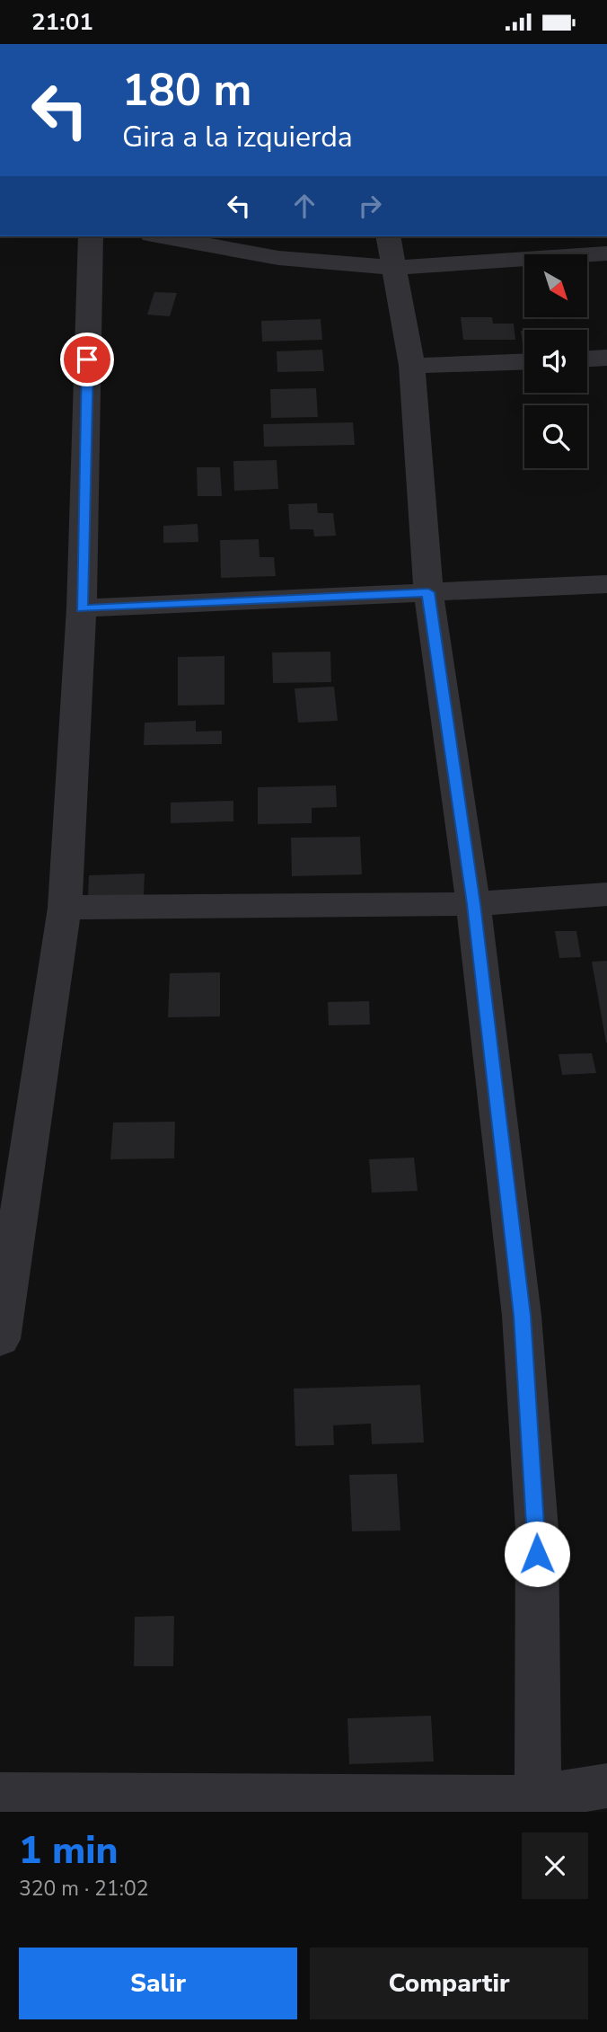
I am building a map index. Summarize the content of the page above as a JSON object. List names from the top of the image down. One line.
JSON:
{"north":"bottom right","page":{"status":"21:01","turn":["180 m","Gira a la izquierda"],"heading":["1 min","320 m · 21:02"],"buttons":["Salir","Compartir"]}}
